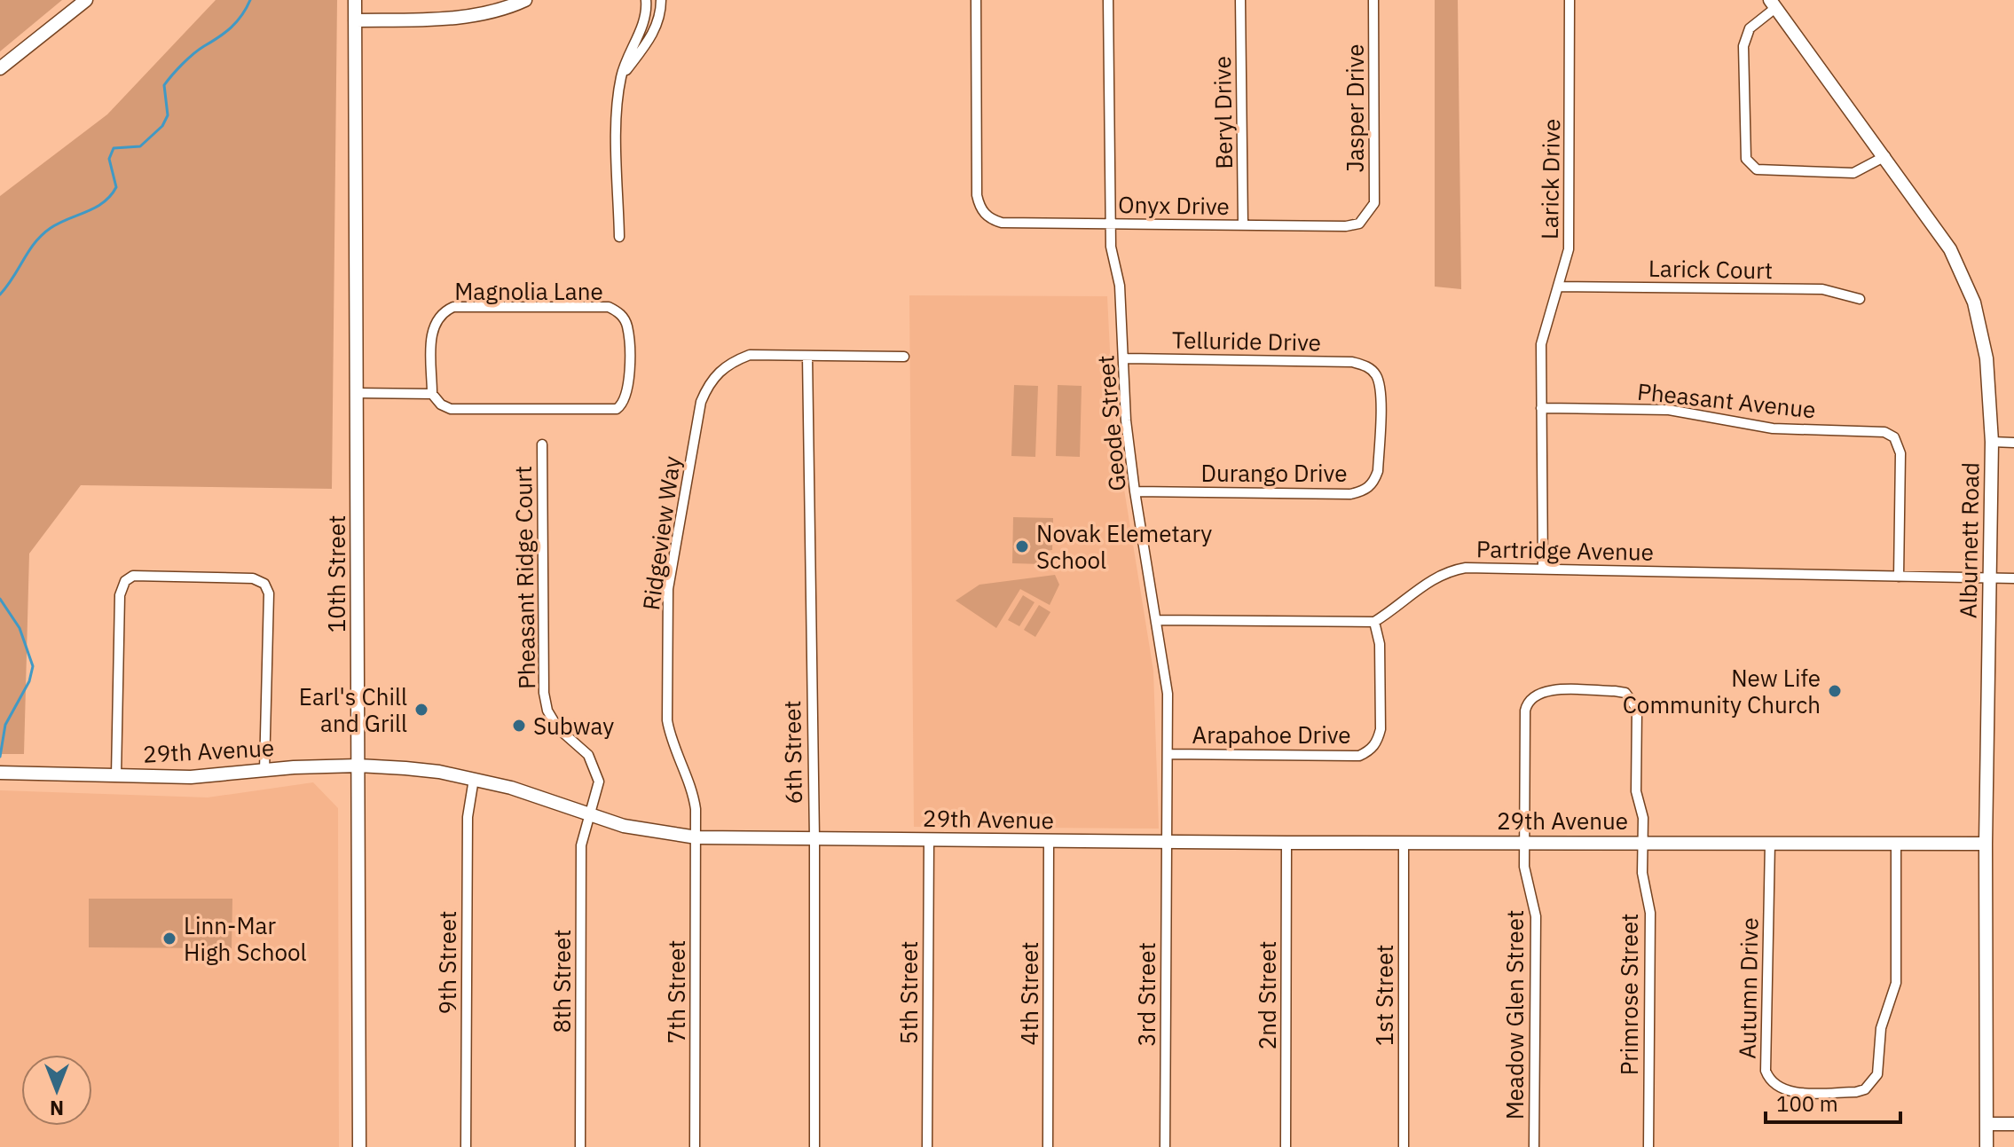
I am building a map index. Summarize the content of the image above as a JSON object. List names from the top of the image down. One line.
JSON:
{"streets":{"street":["Jasper Drive","Beryl Drive","Larick Drive","Onyx Drive","Larick Court","Magnolia Lane","Telluride Drive","Pheasant Avenue","Geode Street","Durango Drive","Ridgeview Way","Alburnett Road","Partridge Avenue","10th Street","Pheasant Ridge Court","Arapahoe Drive","29th Avenue","6th Street","9th Street","8th Street","Autumn Drive","7th Street","5th Street","4th Street","3rd Street","Primrose Street","2nd Street","1st Street","Meadow Glen Street"]},"crossings":[["Jasper Drive","Onyx Drive"],["Beryl Drive","Onyx Drive"],["Larick Drive","Larick Court"],["Larick Drive","Pheasant Avenue"],["Larick Drive","Partridge Avenue"],["Onyx Drive","Geode Street"],["Magnolia Lane","10th Street"],["Telluride Drive","Geode Street"],["Telluride Drive","Durango Drive"],["Pheasant Avenue","Partridge Avenue"],["Geode Street","Durango Drive"],["Geode Street","Arapahoe Drive"],["Geode Street","29th Avenue"],["Geode Street","3rd Street"],["Ridgeview Way","29th Avenue"],["Ridgeview Way","6th Street"],["Ridgeview Way","7th Street"],["Alburnett Road","Partridge Avenue"],["Alburnett Road","29th Avenue"],["Partridge Avenue","Arapahoe Drive"],["10th Street","29th Avenue"],["Pheasant Ridge Court","29th Avenue"],["Pheasant Ridge Court","8th Street"],["29th Avenue","6th Street"],["29th Avenue","9th Street"],["29th Avenue","8th Street"],["29th Avenue","Autumn Drive"],["29th Avenue","7th Street"],["29th Avenue","5th Street"],["29th Avenue","4th Street"],["29th Avenue","3rd Street"],["29th Avenue","Primrose Street"],["29th Avenue","2nd Street"],["29th Avenue","1st Street"],["29th Avenue","Meadow Glen Street"],["Primrose Street","Meadow Glen Street"]],"places":["Novak Elemetary School","New Life Community Church","Earl's Chill and Grill","Subway","Linn-Mar High School"],"scale_bar":"100 m","north":"bottom"}
